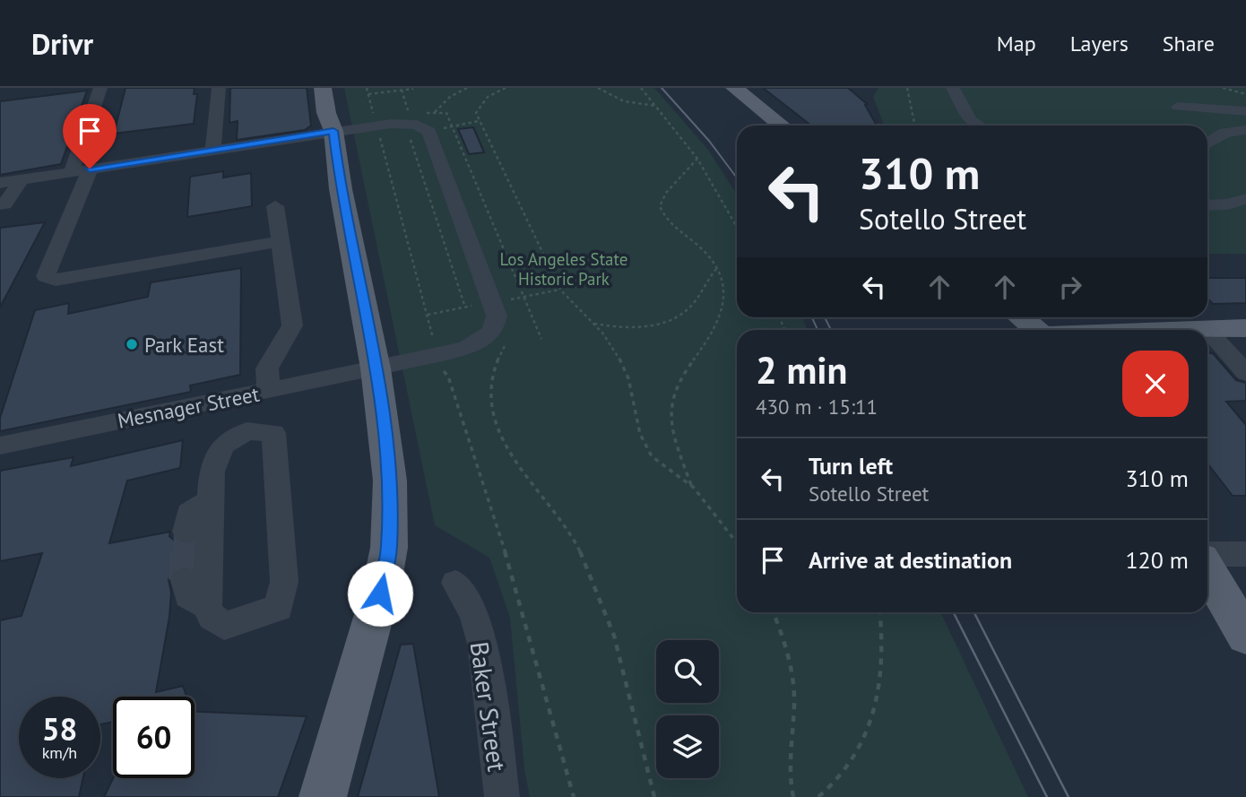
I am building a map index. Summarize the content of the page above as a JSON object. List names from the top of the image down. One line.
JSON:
{"streets":{"street":["Mesnager Street","Baker Street"]},"parks":["Los Angeles State Historic Park"],"places":["Park East"],"page":{"header":"Drivr","nav":["Map","Layers","Share"],"turn":["310 m","Sotello Street"],"heading":["2 min","430 m · 15:11"],"list":[{"name":"Turn left","note":"Sotello Street","value":"310 m"},{"name":"Arrive at destination","value":"120 m"}],"speed":"58 km/h","limit":"60"}}
